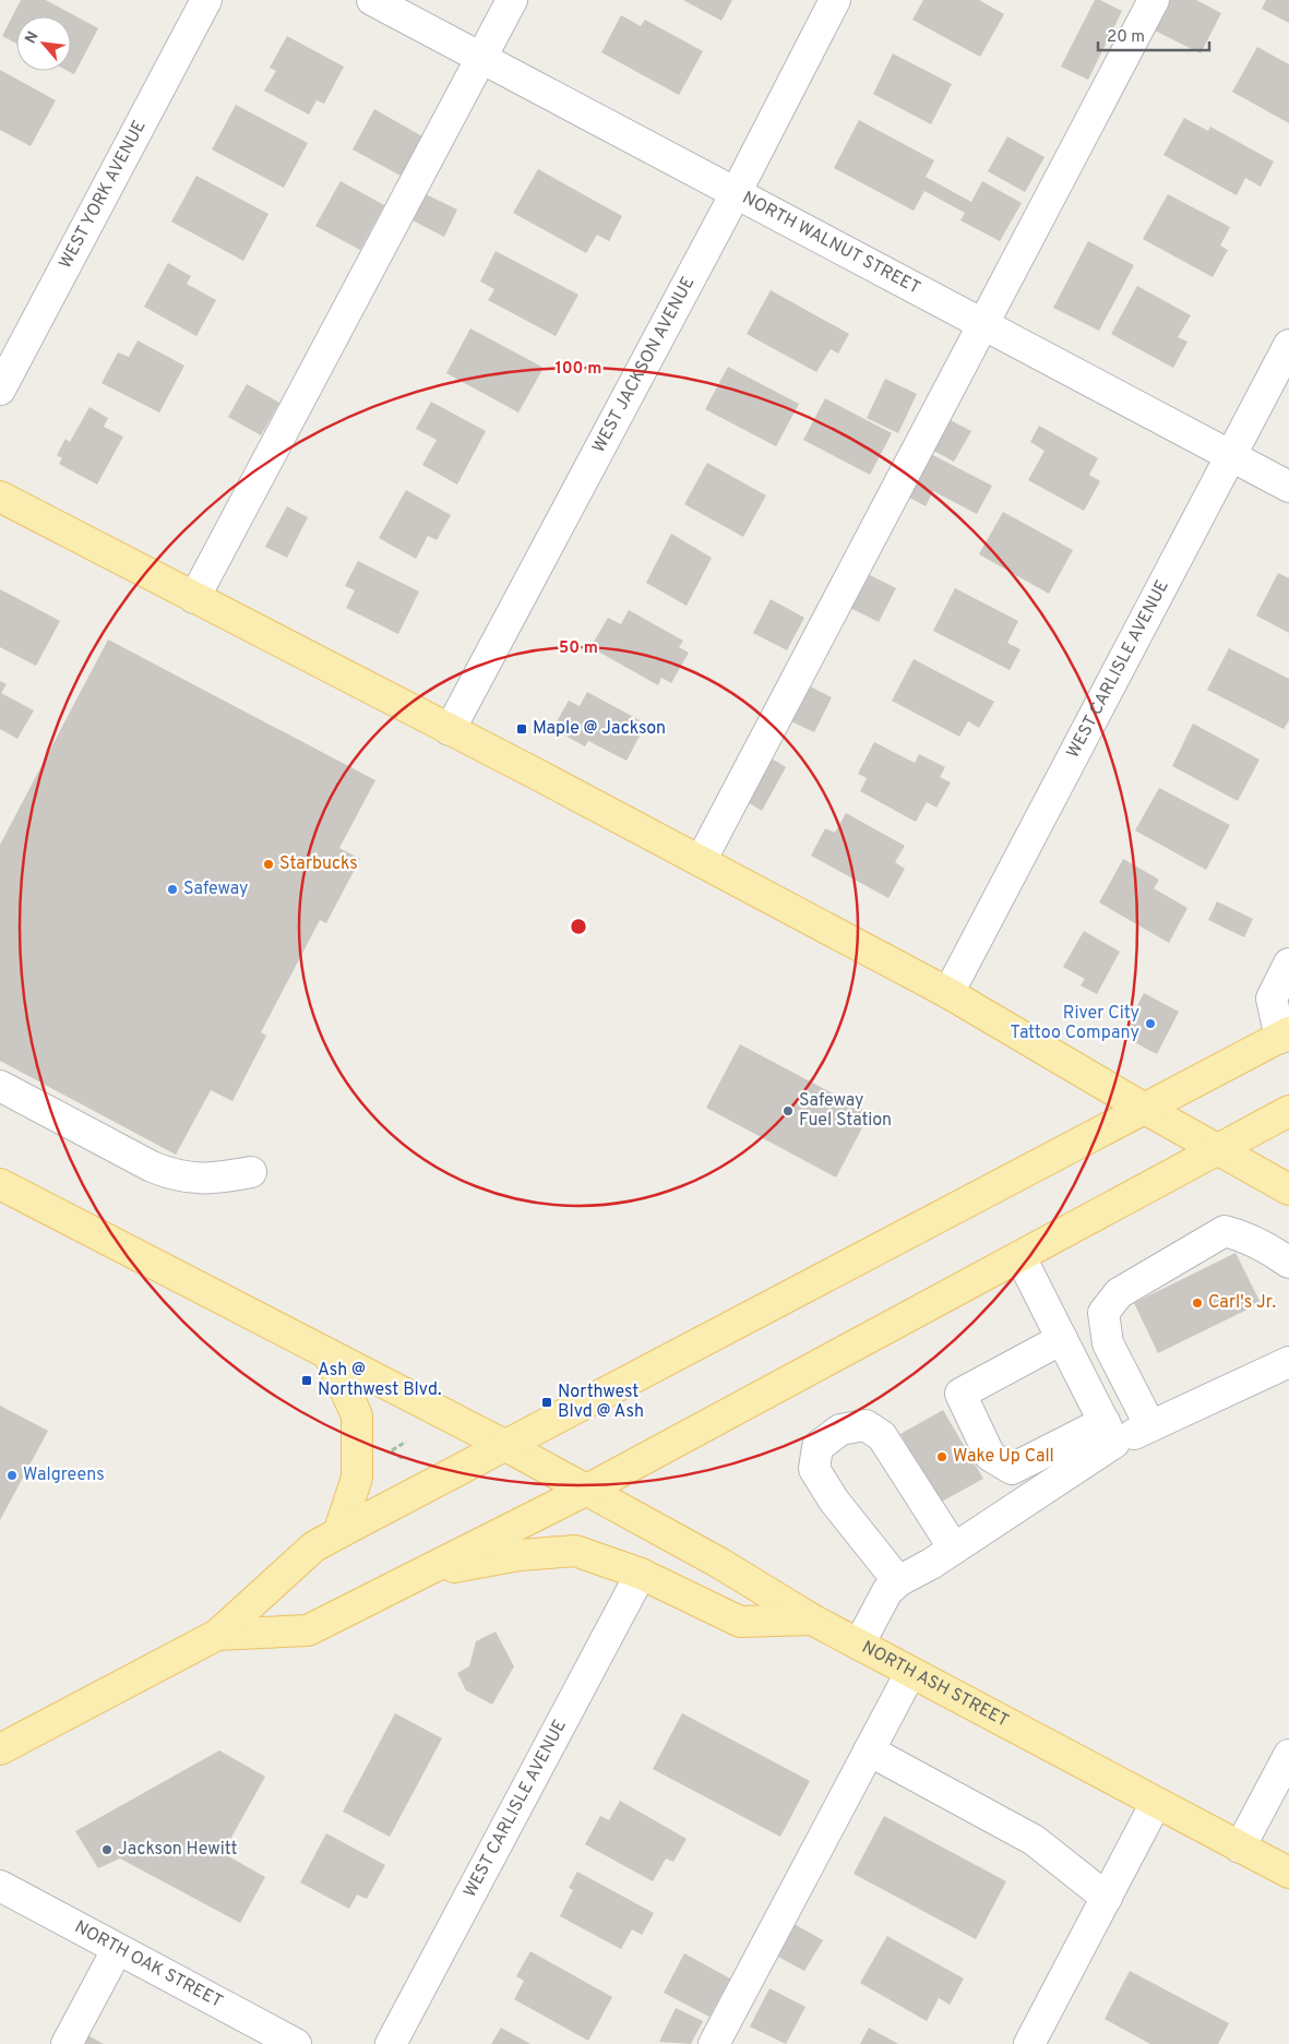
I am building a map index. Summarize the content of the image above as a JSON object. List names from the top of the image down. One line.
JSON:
{"streets":{"main road":["NORTH ASH STREET"],"street":["WEST YORK AVENUE","NORTH WALNUT STREET","WEST JACKSON AVENUE","WEST CARLISLE AVENUE","NORTH OAK STREET"]},"crossings":[["NORTH WALNUT STREET","WEST JACKSON AVENUE"],["NORTH WALNUT STREET","WEST CARLISLE AVENUE"]],"places":{"transit":["Maple @ Jackson","Ash @ Northwest Blvd.","Northwest Blvd @ Ash"],"other":["Starbucks","Safeway","River City Tattoo Company","Safeway Fuel Station","Carl's Jr.","Wake Up Call","Walgreens","Jackson Hewitt"]},"scale_bar":"20 m","north":"top left","rings":["100 m","50 m"]}
